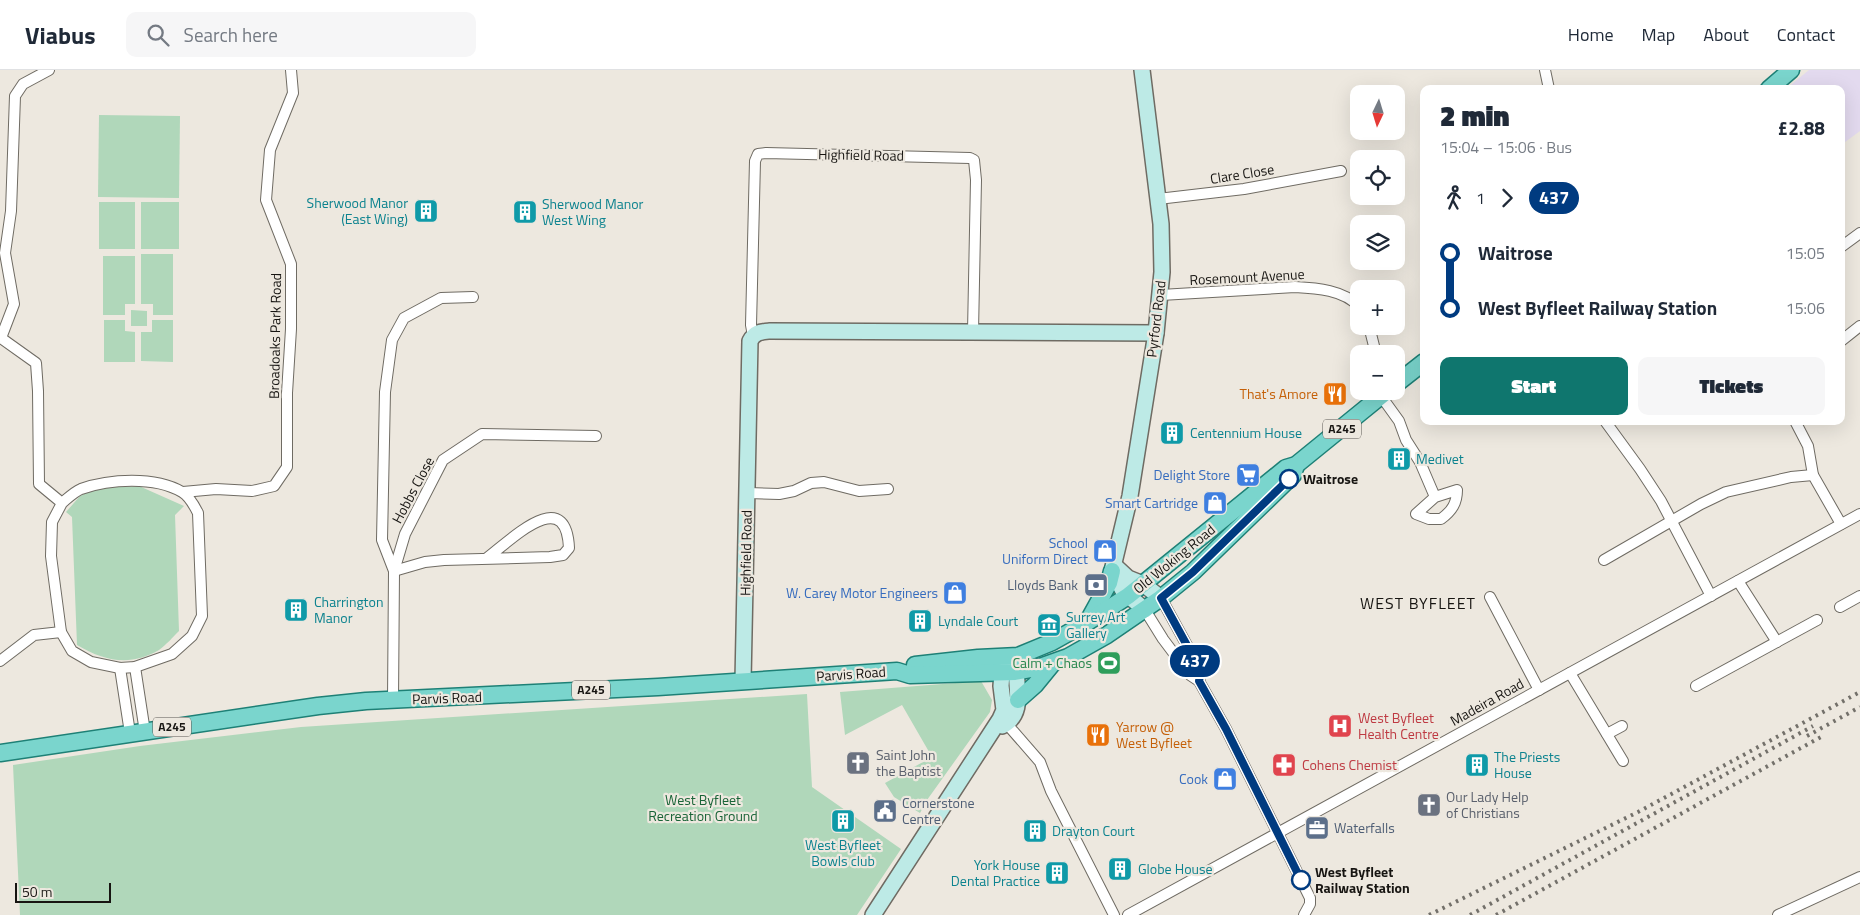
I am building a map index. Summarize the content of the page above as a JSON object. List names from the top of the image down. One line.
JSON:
{"streets":{"main road":["A245","Old Woking Road","Parvis Road"],"street":["Highfield Road","Clare Close","Rosemount Avenue","Pyrford Road","Broadoaks Park Road","Hobbs Close","Madeira Road"]},"crossings":[["Highfield Road","Parvis Road"],["Clare Close","Pyrford Road"],["Rosemount Avenue","Pyrford Road"],["Hobbs Close","Parvis Road"],["Old Woking Road","Parvis Road"]],"districts":["WEST BYFLEET"],"parks":["West Byfleet Recreation Ground"],"places":{"building":["Sherwood Manor (East Wing)","Sherwood Manor West Wing","Centennium House","Medivet","Charrington Manor","Lyndale Court","The Priests House","West Byfleet Bowls club","Drayton Court","Globe House","York House Dental Practice"],"restaurant":["That's Amore","Yarrow @ West Byfleet"],"supermarket":["Delight Store"],"other":["Waitrose","West Byfleet Railway Station"],"shop":["Smart Cartridge","School Uniform Direct","W. Carey Motor Engineers","Cook"],"bank":["Lloyds Bank"],"museum":["Surrey Art Gallery"],"sports":["Calm + Chaos"],"hospital":["West Byfleet Health Centre"],"church":["Saint John the Baptist","Our Lady Help of Christians"],"pharmacy":["Cohens Chemist"],"public building":["Cornerstone Centre"],"office":["Waterfalls"]},"lines":["bus line 437"],"scale_bar":"50 m","north":"bottom","page":{"header":"Viabus","search":"Search here","nav":["Home","Map","About","Contact"],"on_map":"437","map_buttons":["+","−"],"heading":["2 min","15:04 – 15:06 · Bus","£2.88"],"legs":["1","437"],"list":[{"name":"Waitrose","value":"15:05"},{"name":"West Byfleet Railway Station","value":"15:06"}],"buttons":["Start","Tickets"],"scale":"50 m"}}
